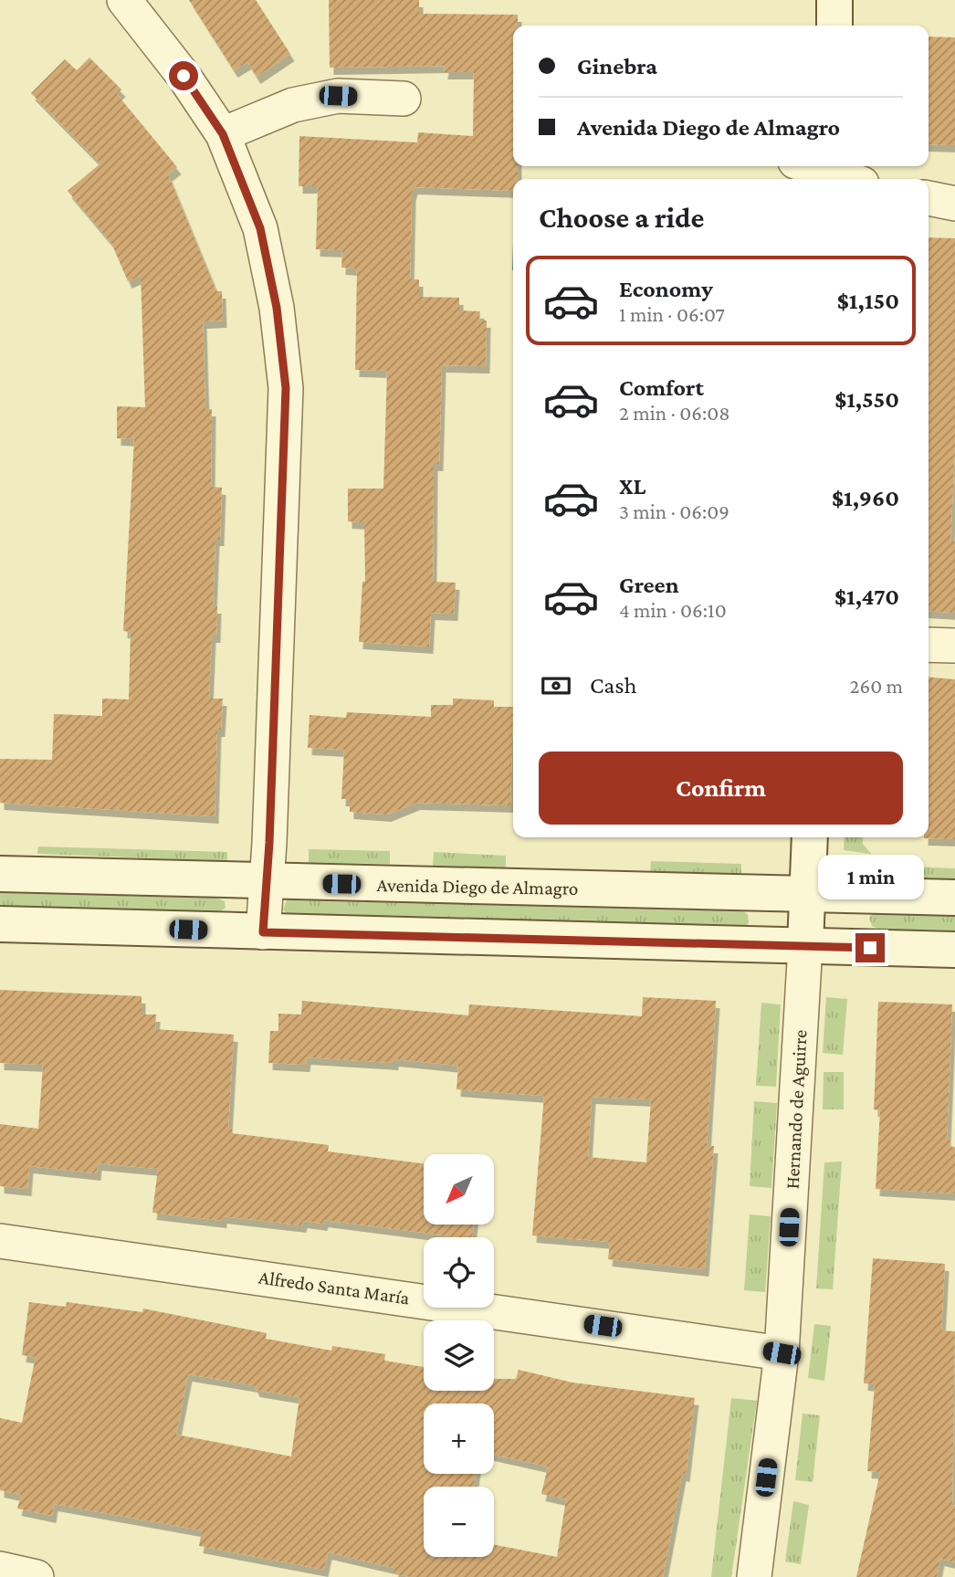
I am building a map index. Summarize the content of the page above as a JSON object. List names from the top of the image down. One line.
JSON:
{"streets":{"street":["Avenida Diego de Almagro","Hernando de Aguirre","Alfredo Santa María"]},"crossings":[["Avenida Diego de Almagro","Hernando de Aguirre"],["Hernando de Aguirre","Alfredo Santa María"]],"north":"bottom left","page":{"banner":["Ginebra","Avenida Diego de Almagro"],"heading":"Choose a ride","list":[{"name":"Economy","note":"1 min · 06:07","value":"$1,150"},{"name":"Comfort","note":"2 min · 06:08","value":"$1,550"},{"name":"XL","note":"3 min · 06:09","value":"$1,960"},{"name":"Green","note":"4 min · 06:10","value":"$1,470"}],"pay":["Cash","260 m"],"buttons":"Confirm","bubble":"1 min","map_buttons":["+","−"]}}
